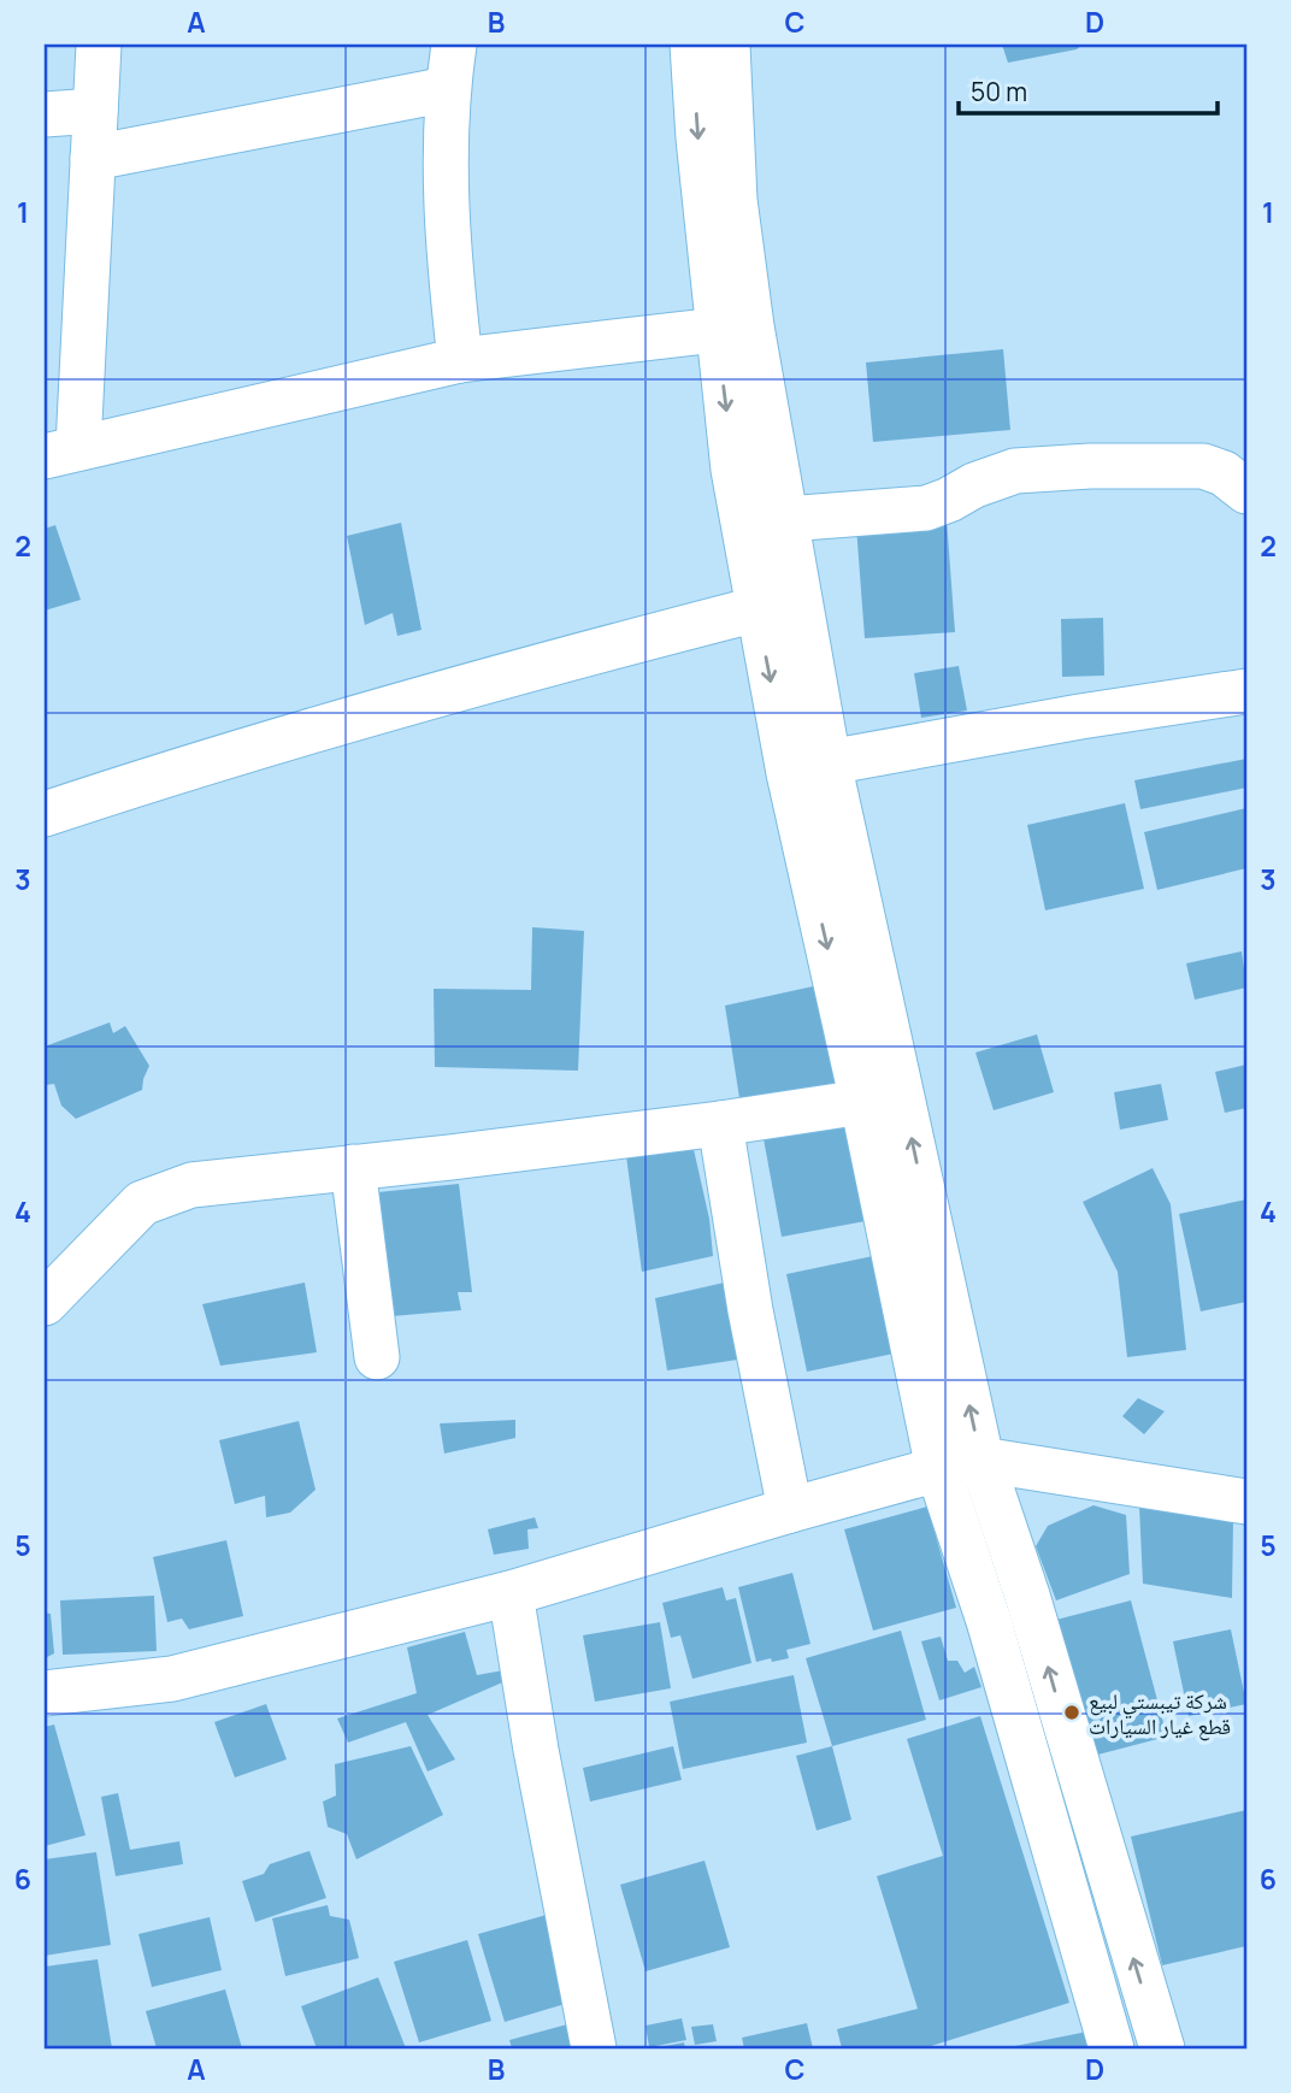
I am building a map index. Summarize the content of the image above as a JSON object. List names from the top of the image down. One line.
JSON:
{"places":["شركة تيبستي لبيع قطع غيار السيارات"],"scale_bar":"50 m","grid":{"columns":["A","B","C","D"],"rows":["1","2","3","4","5","6"]}}
